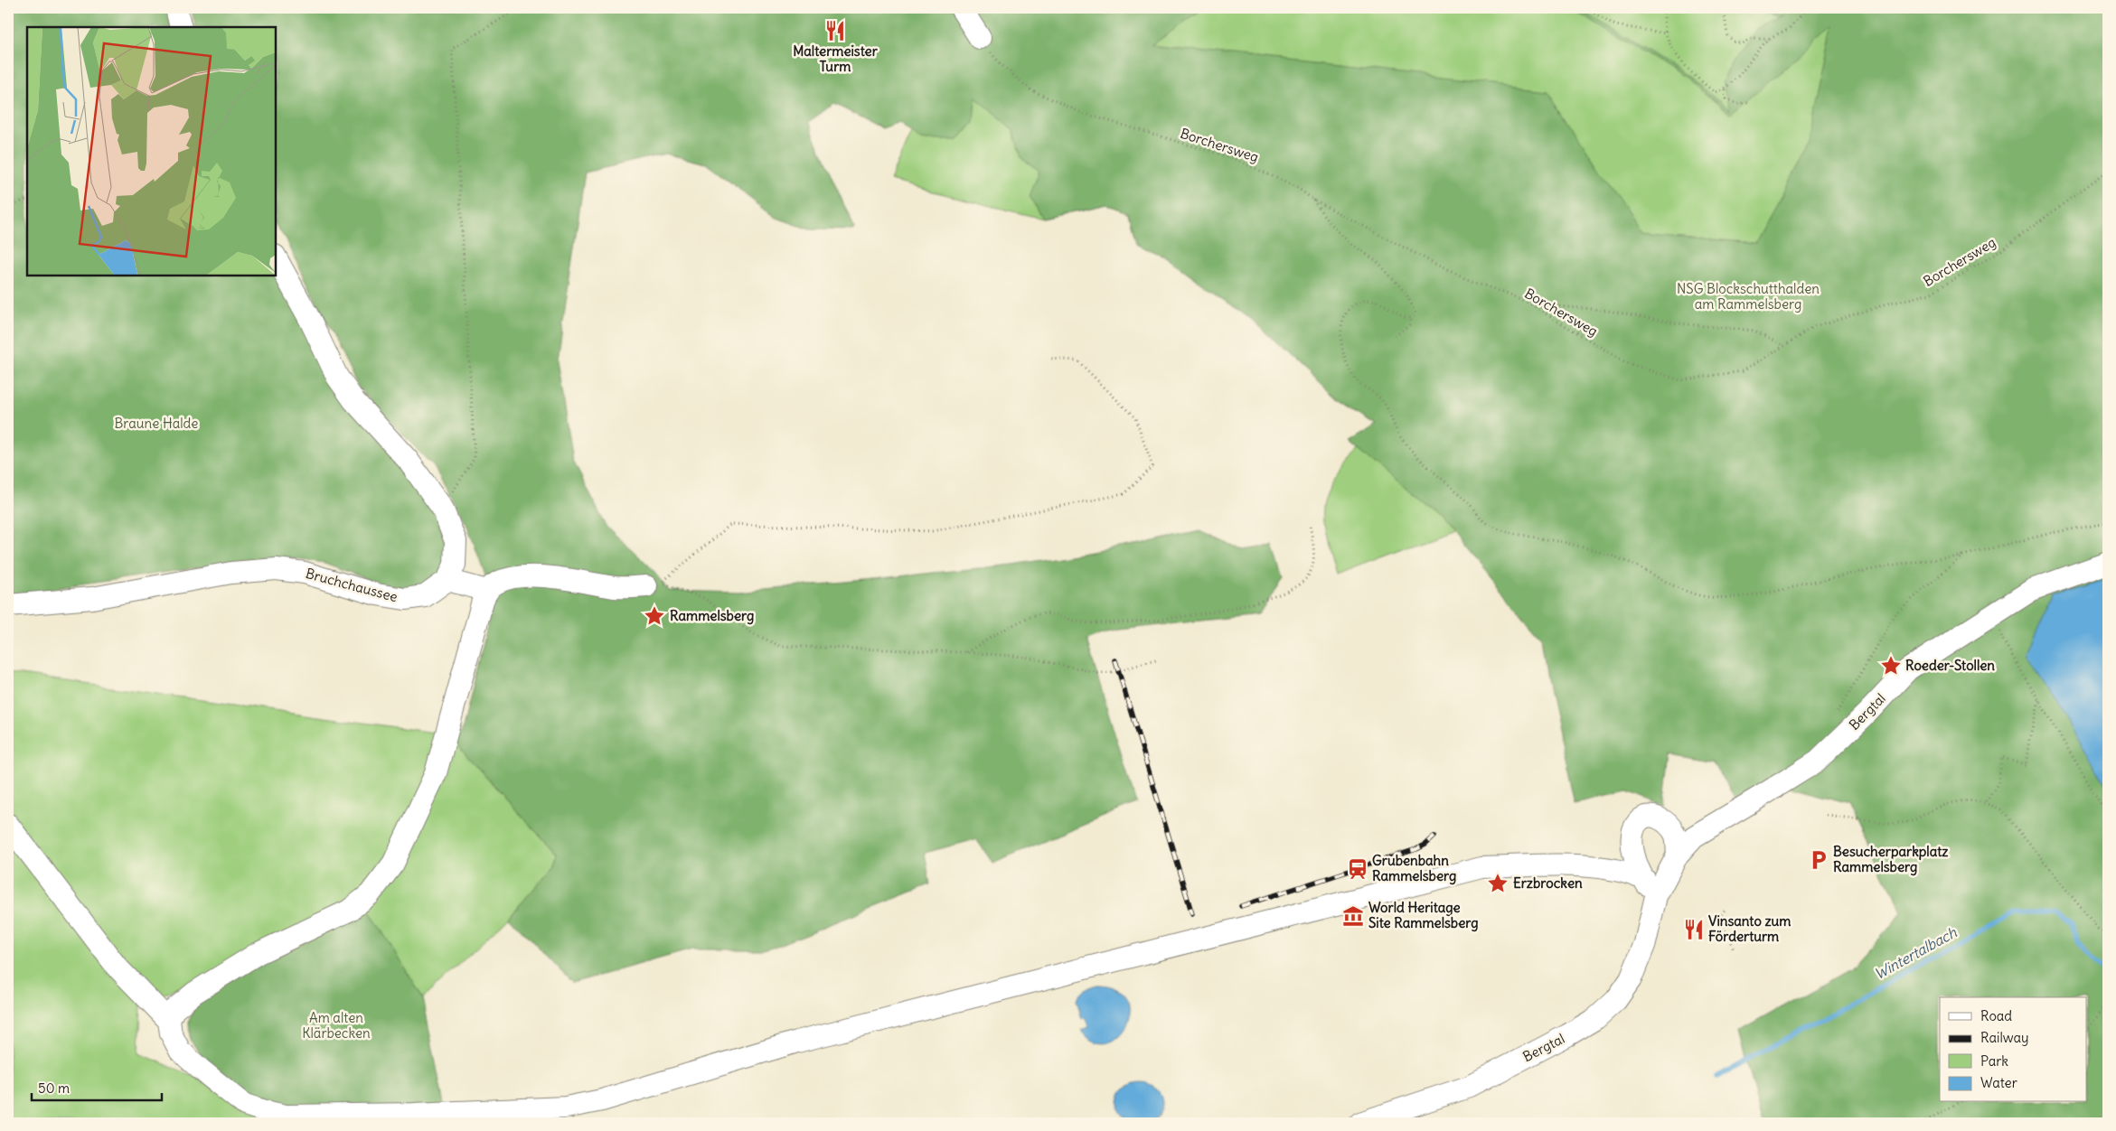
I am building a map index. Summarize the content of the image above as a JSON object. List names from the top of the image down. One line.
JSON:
{"streets":{"street":["Bruchchaussee","Bergtal"],"path":["Borchersweg"]},"water":["Wintertalbach"],"parks":["NSG Blockschutthalden am Rammelsberg","Braune Halde","Am alten Klärbecken"],"places":{"restaurant":["Maltermeister Turm","Vinsanto zum Förderturm"],"place":["Rammelsberg","Roeder-Stollen","Erzbrocken"],"parking":["Besucherparkplatz Rammelsberg"],"station":["Grubenbahn Rammelsberg"],"museum":["World Heritage Site Rammelsberg"]},"legend":["Road","Railway","Park","Water"],"scale_bar":"50 m"}
